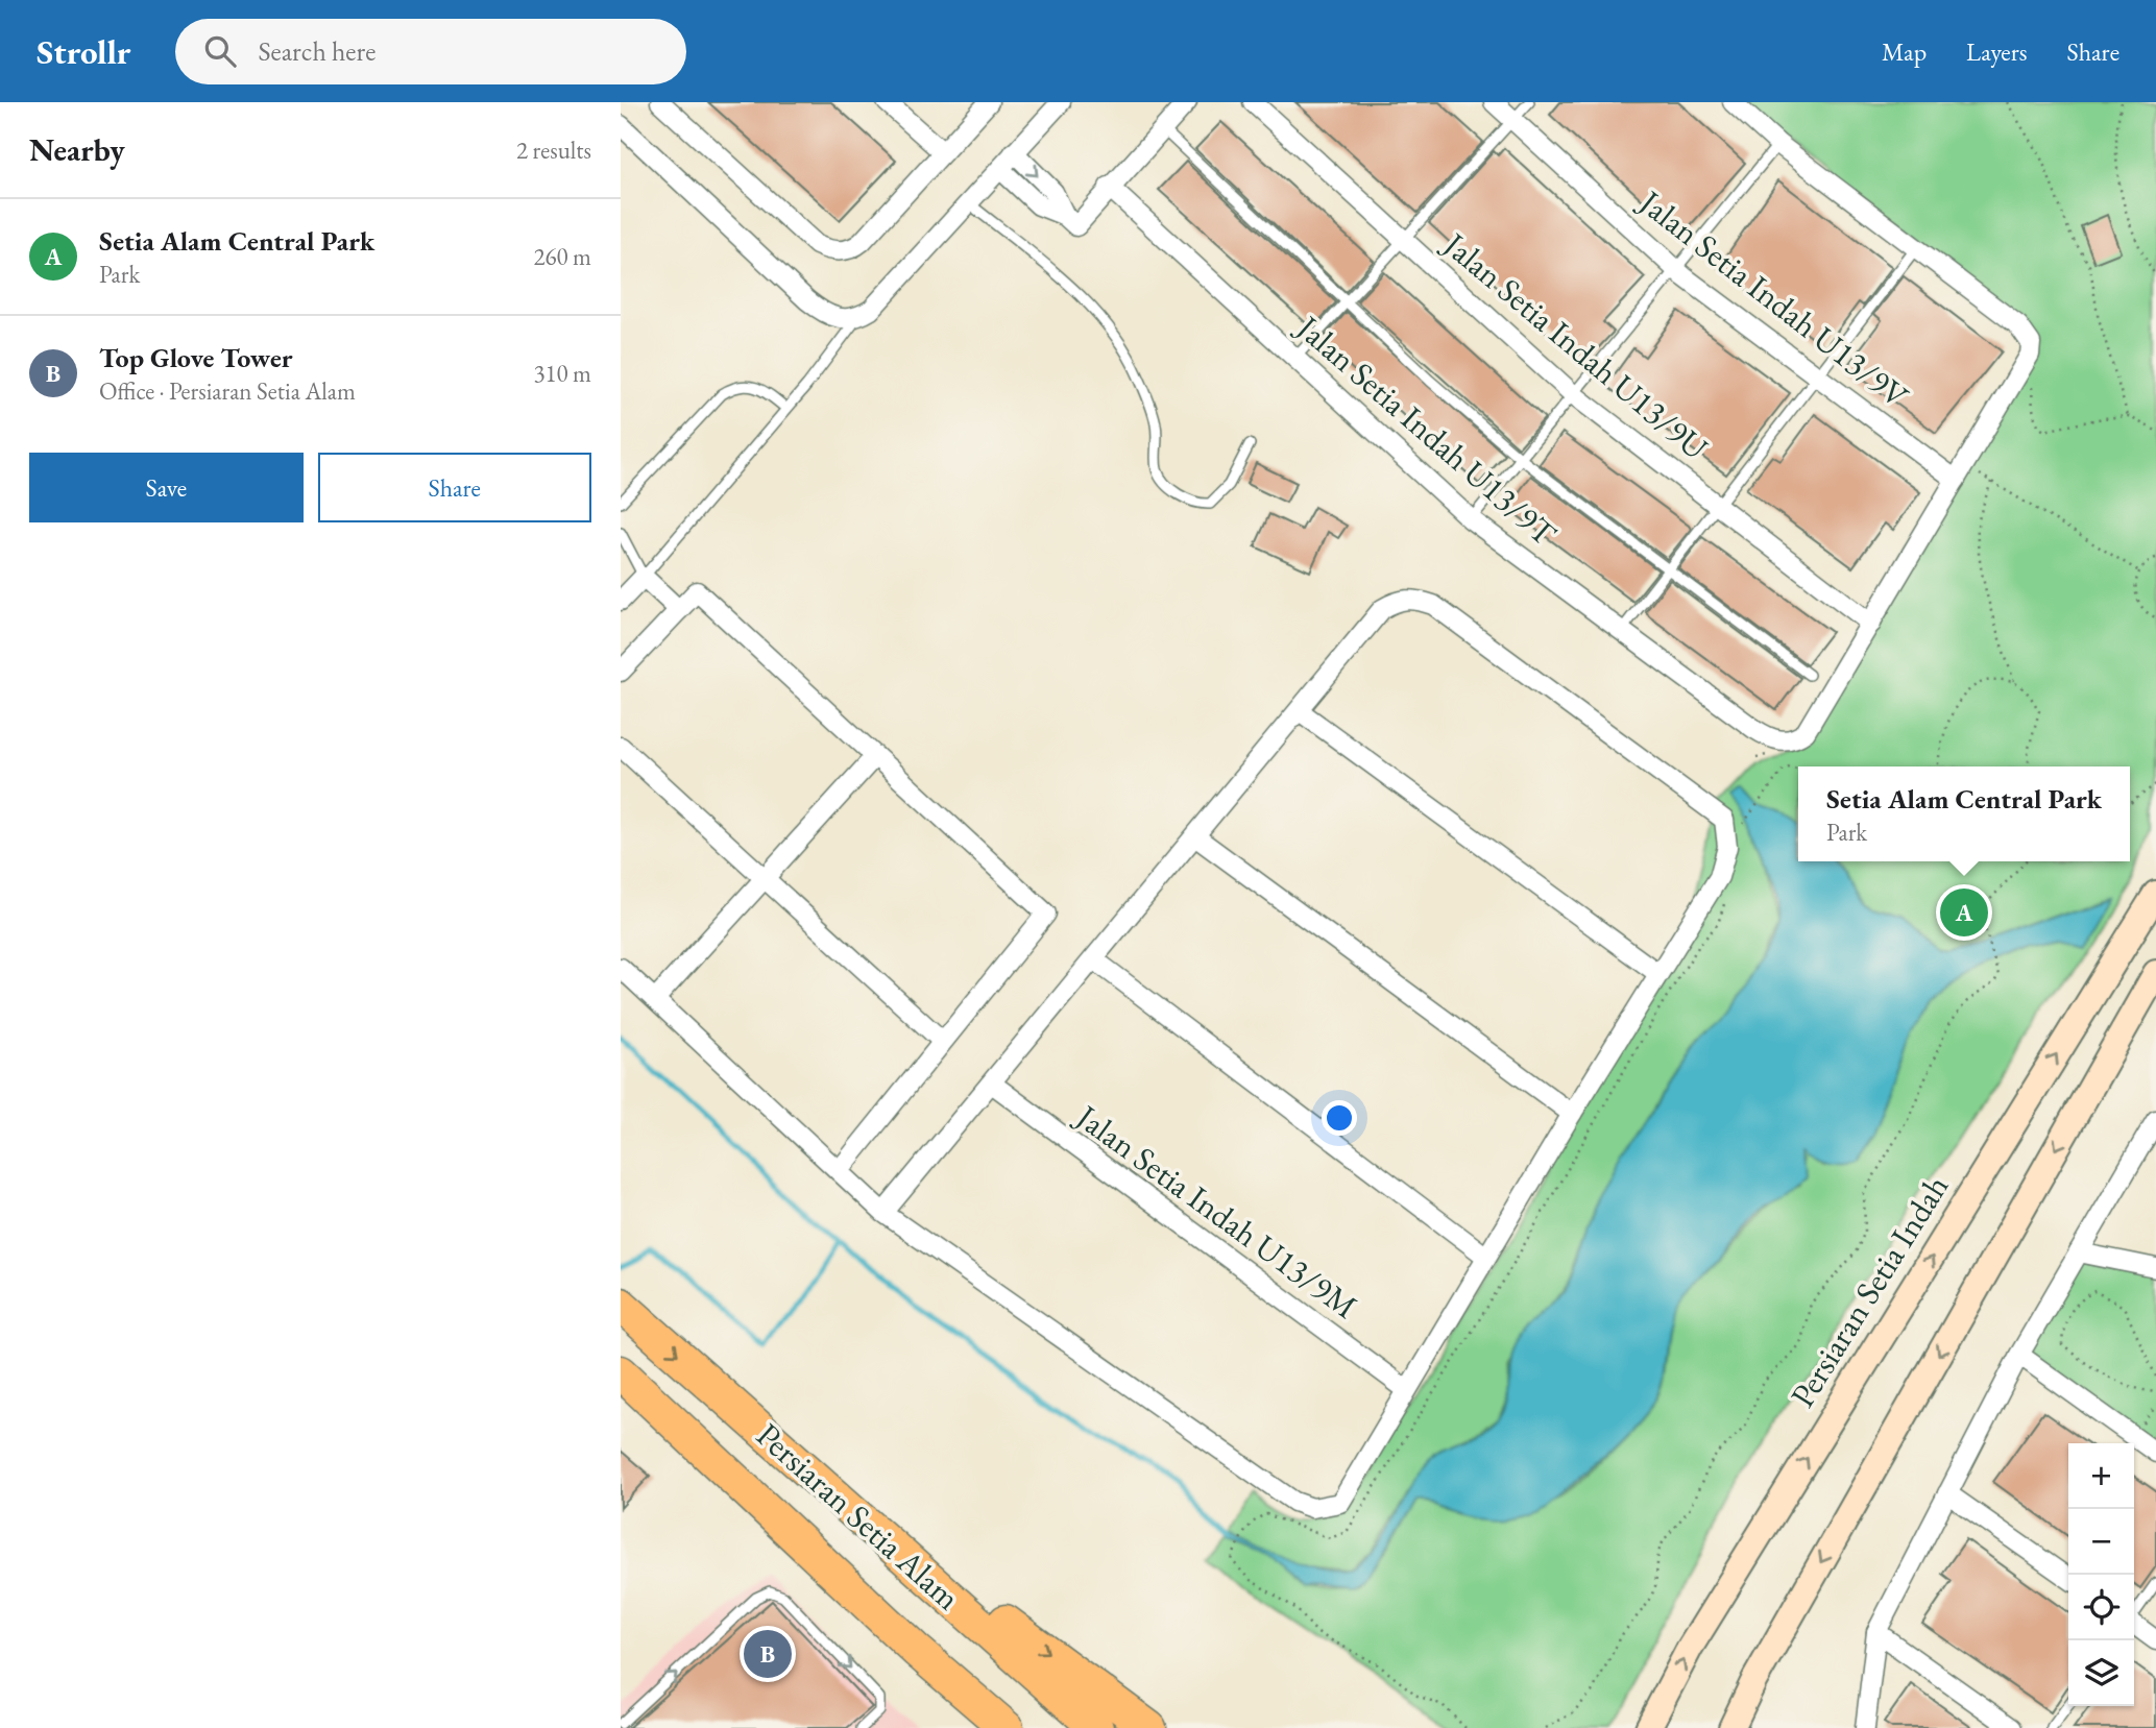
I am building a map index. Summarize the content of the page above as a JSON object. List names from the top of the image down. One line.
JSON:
{"streets":{"highway":["Persiaran Setia Alam"],"street":["Jalan Setia Indah U13/9V","Jalan Setia Indah U13/9U","Jalan Setia Indah U13/9T","Jalan Setia Indah U13/9M","Persiaran Setia Indah"]},"crossings":[["Jalan Setia Indah U13/9V","Jalan Setia Indah U13/9T"],["Jalan Setia Indah U13/9U","Jalan Setia Indah U13/9T"]],"page":{"header":"Strollr","search":"Search here","nav":["Map","Layers","Share"],"heading":["Nearby","2 results"],"list":[{"mark":"A","name":"Setia Alam Central Park","note":"Park","value":"260 m"},{"mark":"B","name":"Top Glove Tower","note":"Office · Persiaran Setia Alam","value":"310 m"}],"buttons":["Save","Share"],"popup":["Setia Alam Central Park","Park"],"pins":["A","B"],"map_buttons":["+","−"]}}
